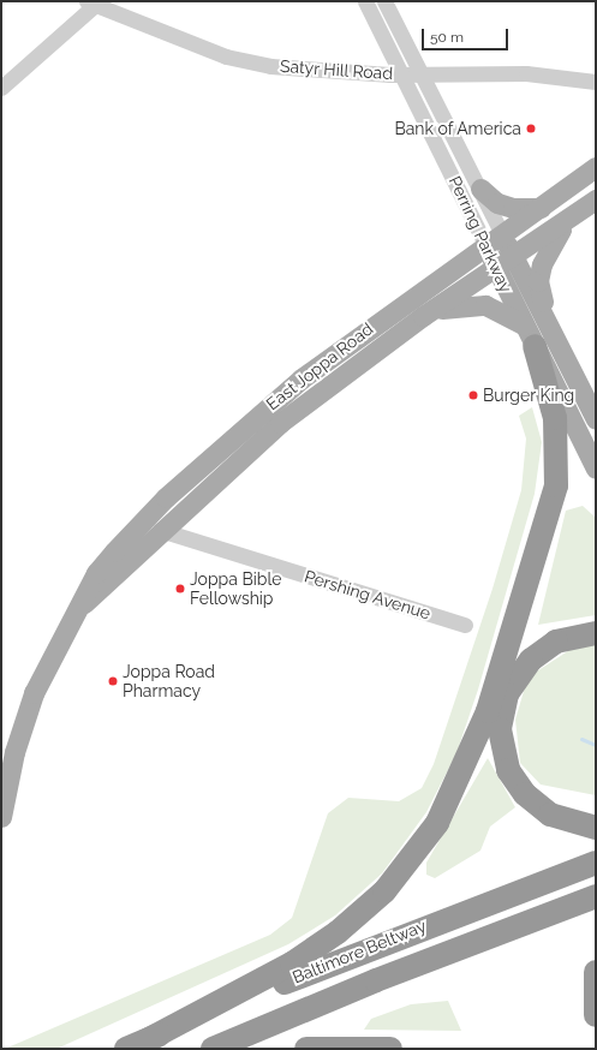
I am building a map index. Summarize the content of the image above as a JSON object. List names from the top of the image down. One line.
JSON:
{"streets":{"highway":["Baltimore Beltway"],"main road":["Perring Parkway","East Joppa Road"],"street":["Satyr Hill Road","Pershing Avenue"]},"crossings":[["Satyr Hill Road","Perring Parkway"],["Perring Parkway","East Joppa Road"],["East Joppa Road","Pershing Avenue"]],"places":["Bank of America","Burger King","Joppa Bible Fellowship","Joppa Road Pharmacy"],"scale_bar":"50 m"}
